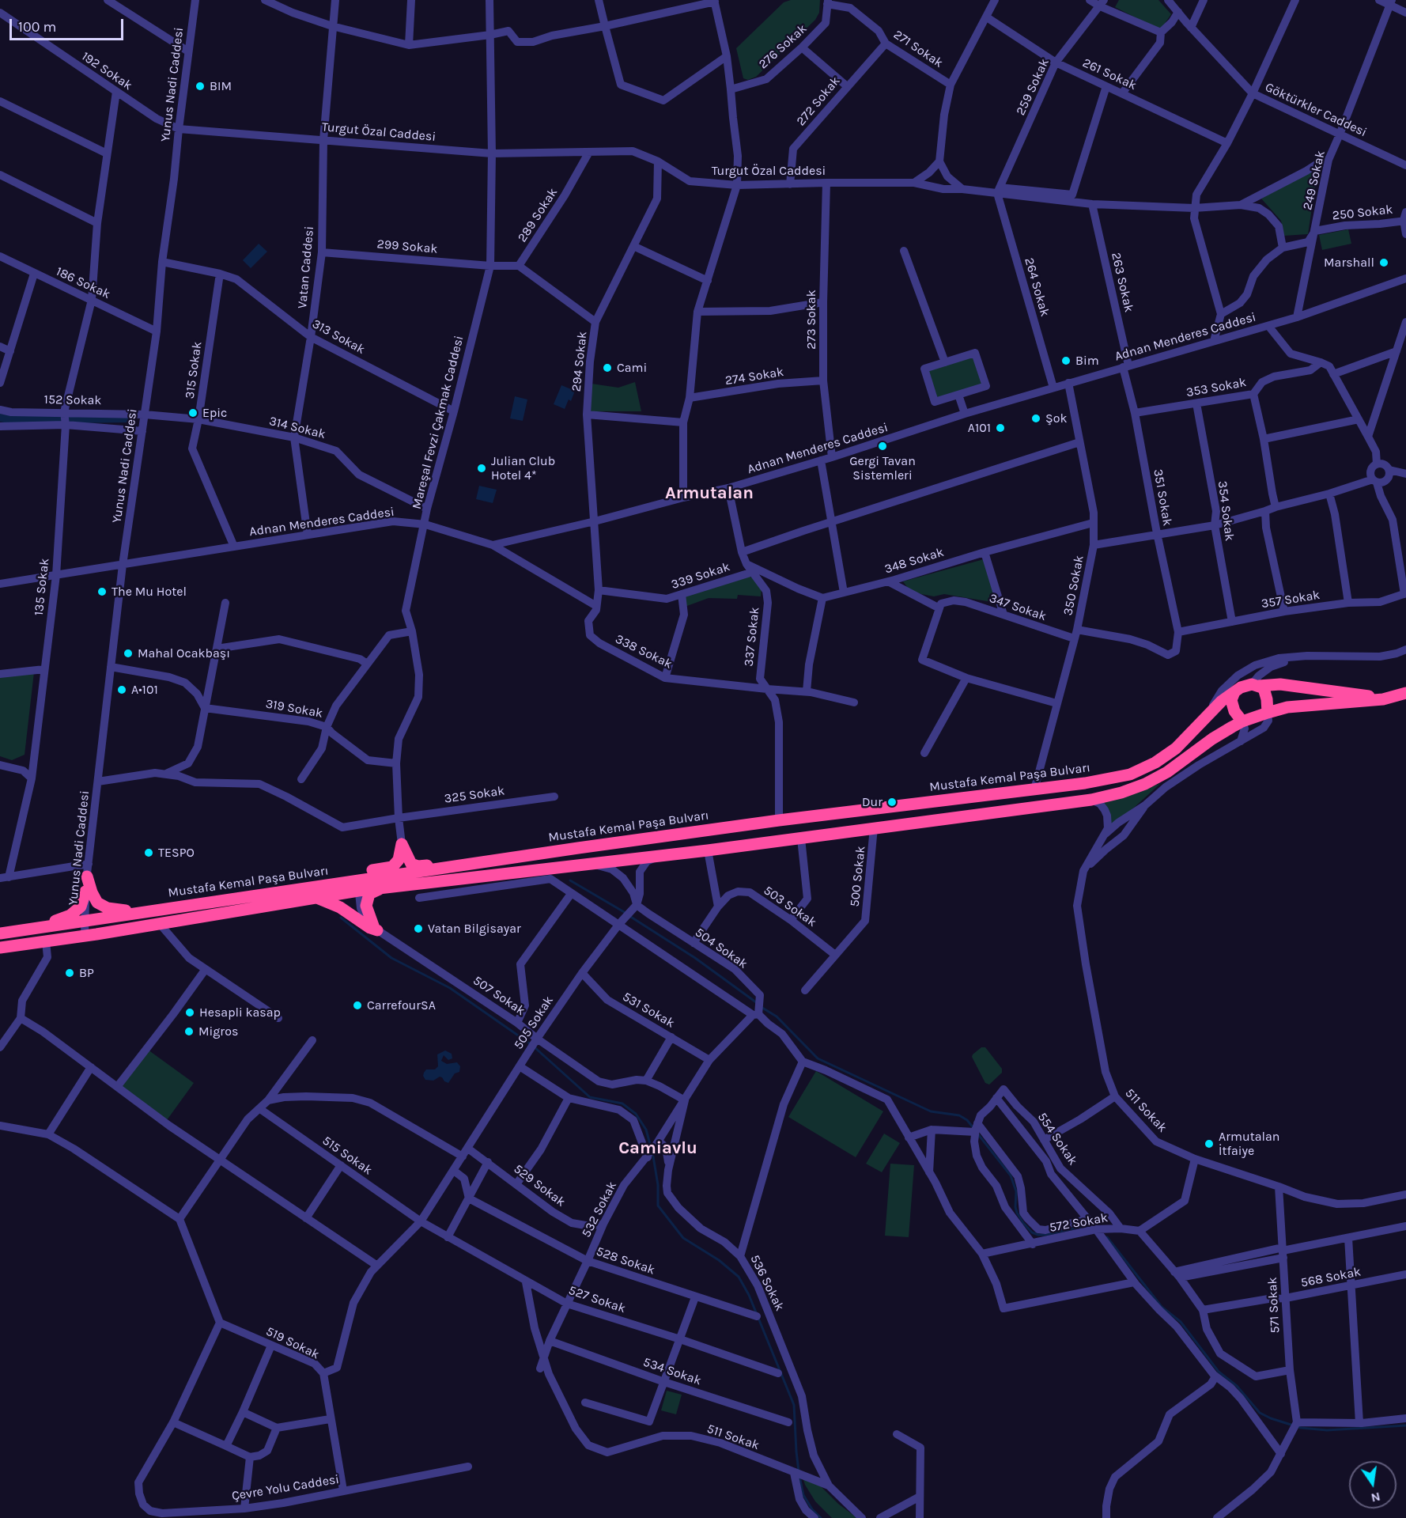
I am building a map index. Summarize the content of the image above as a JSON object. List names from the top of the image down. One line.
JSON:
{"streets":{"highway":["Mustafa Kemal Paşa Bulvarı"],"street":["276 Sokak","271 Sokak","192 Sokak","261 Sokak","Yunus Nadi Caddesi","259 Sokak","272 Sokak","Göktürkler Caddesi","Turgut Özal Caddesi","249 Sokak","250 Sokak","289 Sokak","299 Sokak","Vatan Caddesi","263 Sokak","186 Sokak","264 Sokak","273 Sokak","313 Sokak","Adnan Menderes Caddesi","294 Sokak","315 Sokak","274 Sokak","353 Sokak","152 Sokak","Mareşal Fevzi Çakmak Caddesi","314 Sokak","351 Sokak","354 Sokak","348 Sokak","339 Sokak","350 Sokak","135 Sokak","357 Sokak","347 Sokak","337 Sokak","338 Sokak","319 Sokak","325 Sokak","500 Sokak","503 Sokak","504 Sokak","507 Sokak","531 Sokak","505 Sokak","511 Sokak","554 Sokak","515 Sokak","529 Sokak","532 Sokak","572 Sokak","528 Sokak","568 Sokak","536 Sokak","527 Sokak","571 Sokak","519 Sokak","534 Sokak","Çevre Yolu Caddesi"]},"crossings":[["276 Sokak","271 Sokak"],["271 Sokak","272 Sokak"],["192 Sokak","Yunus Nadi Caddesi"],["192 Sokak","Turgut Özal Caddesi"],["192 Sokak","135 Sokak"],["261 Sokak","259 Sokak"],["Yunus Nadi Caddesi","Turgut Özal Caddesi"],["Yunus Nadi Caddesi","186 Sokak"],["Yunus Nadi Caddesi","313 Sokak"],["Yunus Nadi Caddesi","Adnan Menderes Caddesi"],["Yunus Nadi Caddesi","152 Sokak"],["Yunus Nadi Caddesi","314 Sokak"],["Yunus Nadi Caddesi","Mustafa Kemal Paşa Bulvarı"],["259 Sokak","Turgut Özal Caddesi"],["259 Sokak","264 Sokak"],["272 Sokak","Turgut Özal Caddesi"],["Göktürkler Caddesi","249 Sokak"],["Turgut Özal Caddesi","289 Sokak"],["Turgut Özal Caddesi","Vatan Caddesi"],["Turgut Özal Caddesi","263 Sokak"],["Turgut Özal Caddesi","264 Sokak"],["Turgut Özal Caddesi","273 Sokak"],["Turgut Özal Caddesi","294 Sokak"],["Turgut Özal Caddesi","Mareşal Fevzi Çakmak Caddesi"],["249 Sokak","250 Sokak"],["249 Sokak","Adnan Menderes Caddesi"],["299 Sokak","Vatan Caddesi"],["299 Sokak","Mareşal Fevzi Çakmak Caddesi"],["Vatan Caddesi","313 Sokak"],["Vatan Caddesi","Adnan Menderes Caddesi"],["Vatan Caddesi","314 Sokak"],["263 Sokak","Adnan Menderes Caddesi"],["263 Sokak","351 Sokak"],["186 Sokak","135 Sokak"],["264 Sokak","Adnan Menderes Caddesi"],["273 Sokak","Adnan Menderes Caddesi"],["273 Sokak","274 Sokak"],["313 Sokak","315 Sokak"],["313 Sokak","Mareşal Fevzi Çakmak Caddesi"],["Adnan Menderes Caddesi","294 Sokak"],["Adnan Menderes Caddesi","315 Sokak"],["Adnan Menderes Caddesi","Mareşal Fevzi Çakmak Caddesi"],["Adnan Menderes Caddesi","351 Sokak"],["Adnan Menderes Caddesi","350 Sokak"],["Adnan Menderes Caddesi","135 Sokak"],["Adnan Menderes Caddesi","337 Sokak"],["294 Sokak","339 Sokak"],["294 Sokak","338 Sokak"],["315 Sokak","314 Sokak"],["353 Sokak","351 Sokak"],["353 Sokak","354 Sokak"],["152 Sokak","314 Sokak"],["152 Sokak","135 Sokak"],["Mareşal Fevzi Çakmak Caddesi","314 Sokak"],["Mareşal Fevzi Çakmak Caddesi","319 Sokak"],["Mareşal Fevzi Çakmak Caddesi","325 Sokak"],["351 Sokak","357 Sokak"],["354 Sokak","357 Sokak"],["348 Sokak","350 Sokak"],["339 Sokak","337 Sokak"],["339 Sokak","338 Sokak"],["350 Sokak","347 Sokak"],["350 Sokak","Mustafa Kemal Paşa Bulvarı"],["337 Sokak","338 Sokak"],["337 Sokak","Mustafa Kemal Paşa Bulvarı"],["Mustafa Kemal Paşa Bulvarı","500 Sokak"],["Mustafa Kemal Paşa Bulvarı","507 Sokak"],["Mustafa Kemal Paşa Bulvarı","511 Sokak"],["500 Sokak","503 Sokak"],["503 Sokak","504 Sokak"],["504 Sokak","505 Sokak"],["504 Sokak","532 Sokak"],["507 Sokak","505 Sokak"],["507 Sokak","532 Sokak"],["531 Sokak","505 Sokak"],["531 Sokak","532 Sokak"],["505 Sokak","515 Sokak"],["505 Sokak","529 Sokak"],["505 Sokak","527 Sokak"],["511 Sokak","532 Sokak"],["511 Sokak","536 Sokak"],["511 Sokak","527 Sokak"],["511 Sokak","571 Sokak"],["554 Sokak","572 Sokak"],["515 Sokak","527 Sokak"],["529 Sokak","532 Sokak"],["532 Sokak","528 Sokak"],["532 Sokak","527 Sokak"],["532 Sokak","534 Sokak"],["568 Sokak","571 Sokak"],["519 Sokak","Çevre Yolu Caddesi"]],"districts":["Armutalan","Camiavlu"],"places":["BIM","Marshall","Bim","Cami","Epic","Şok","A101","Gergi Tavan Sistemleri","Julian Club Hotel 4*","The Mu Hotel","Mahal Ocakbaşı","A•101","Dur","TESPO","Vatan Bilgisayar","BP","CarrefourSA","Hesapli kasap","Migros","Armutalan İtfaiye"],"scale_bar":"100 m","north":"bottom"}
